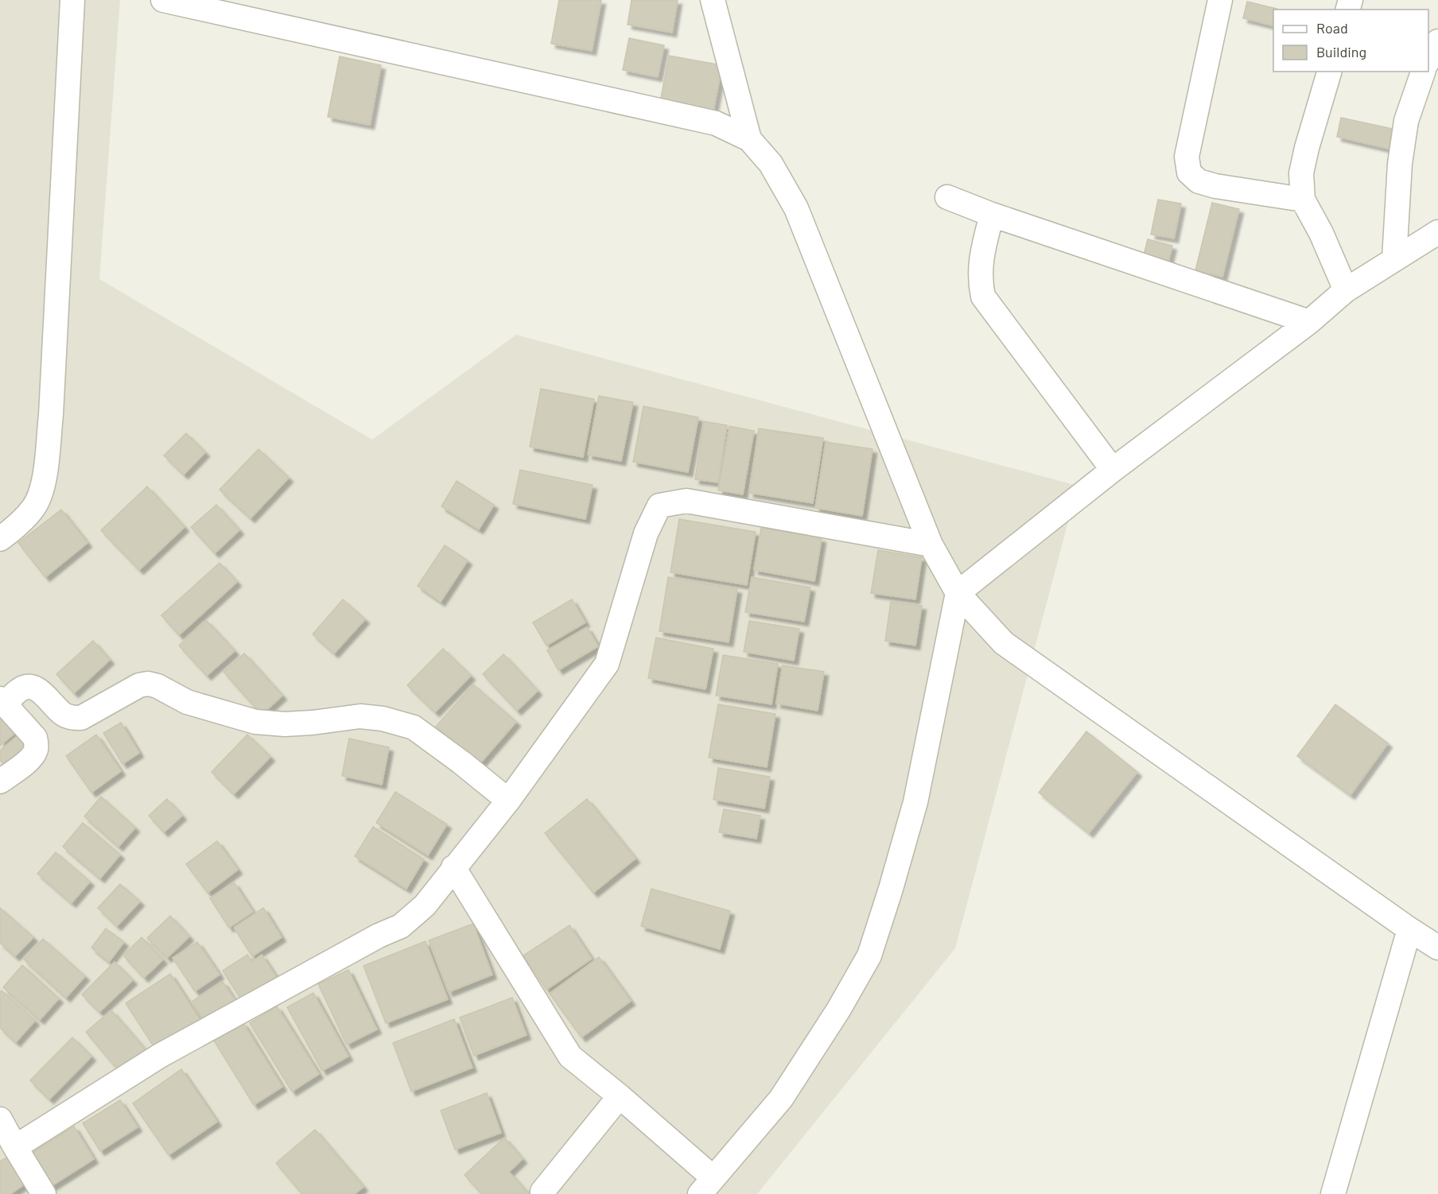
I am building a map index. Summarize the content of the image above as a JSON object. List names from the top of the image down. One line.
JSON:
{"legend":["Road","Building"]}
